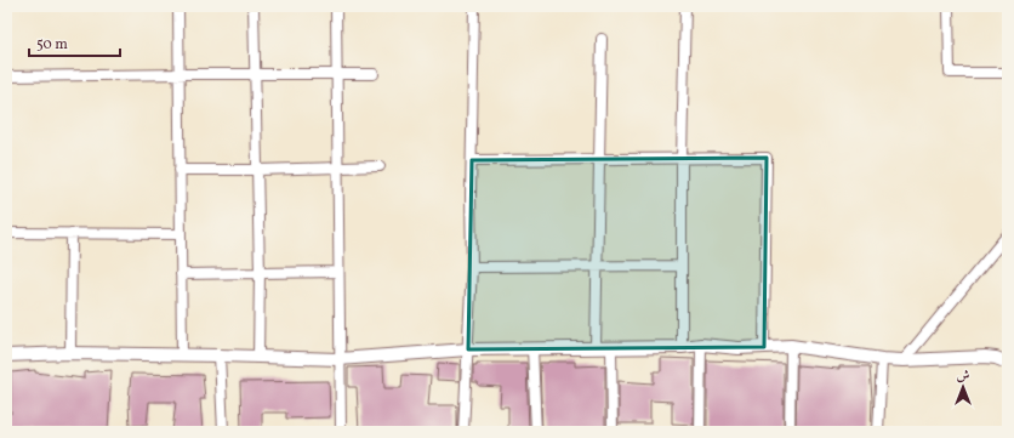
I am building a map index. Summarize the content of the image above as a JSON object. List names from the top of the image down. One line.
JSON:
{"scale_bar":"50 m","north":"top"}
